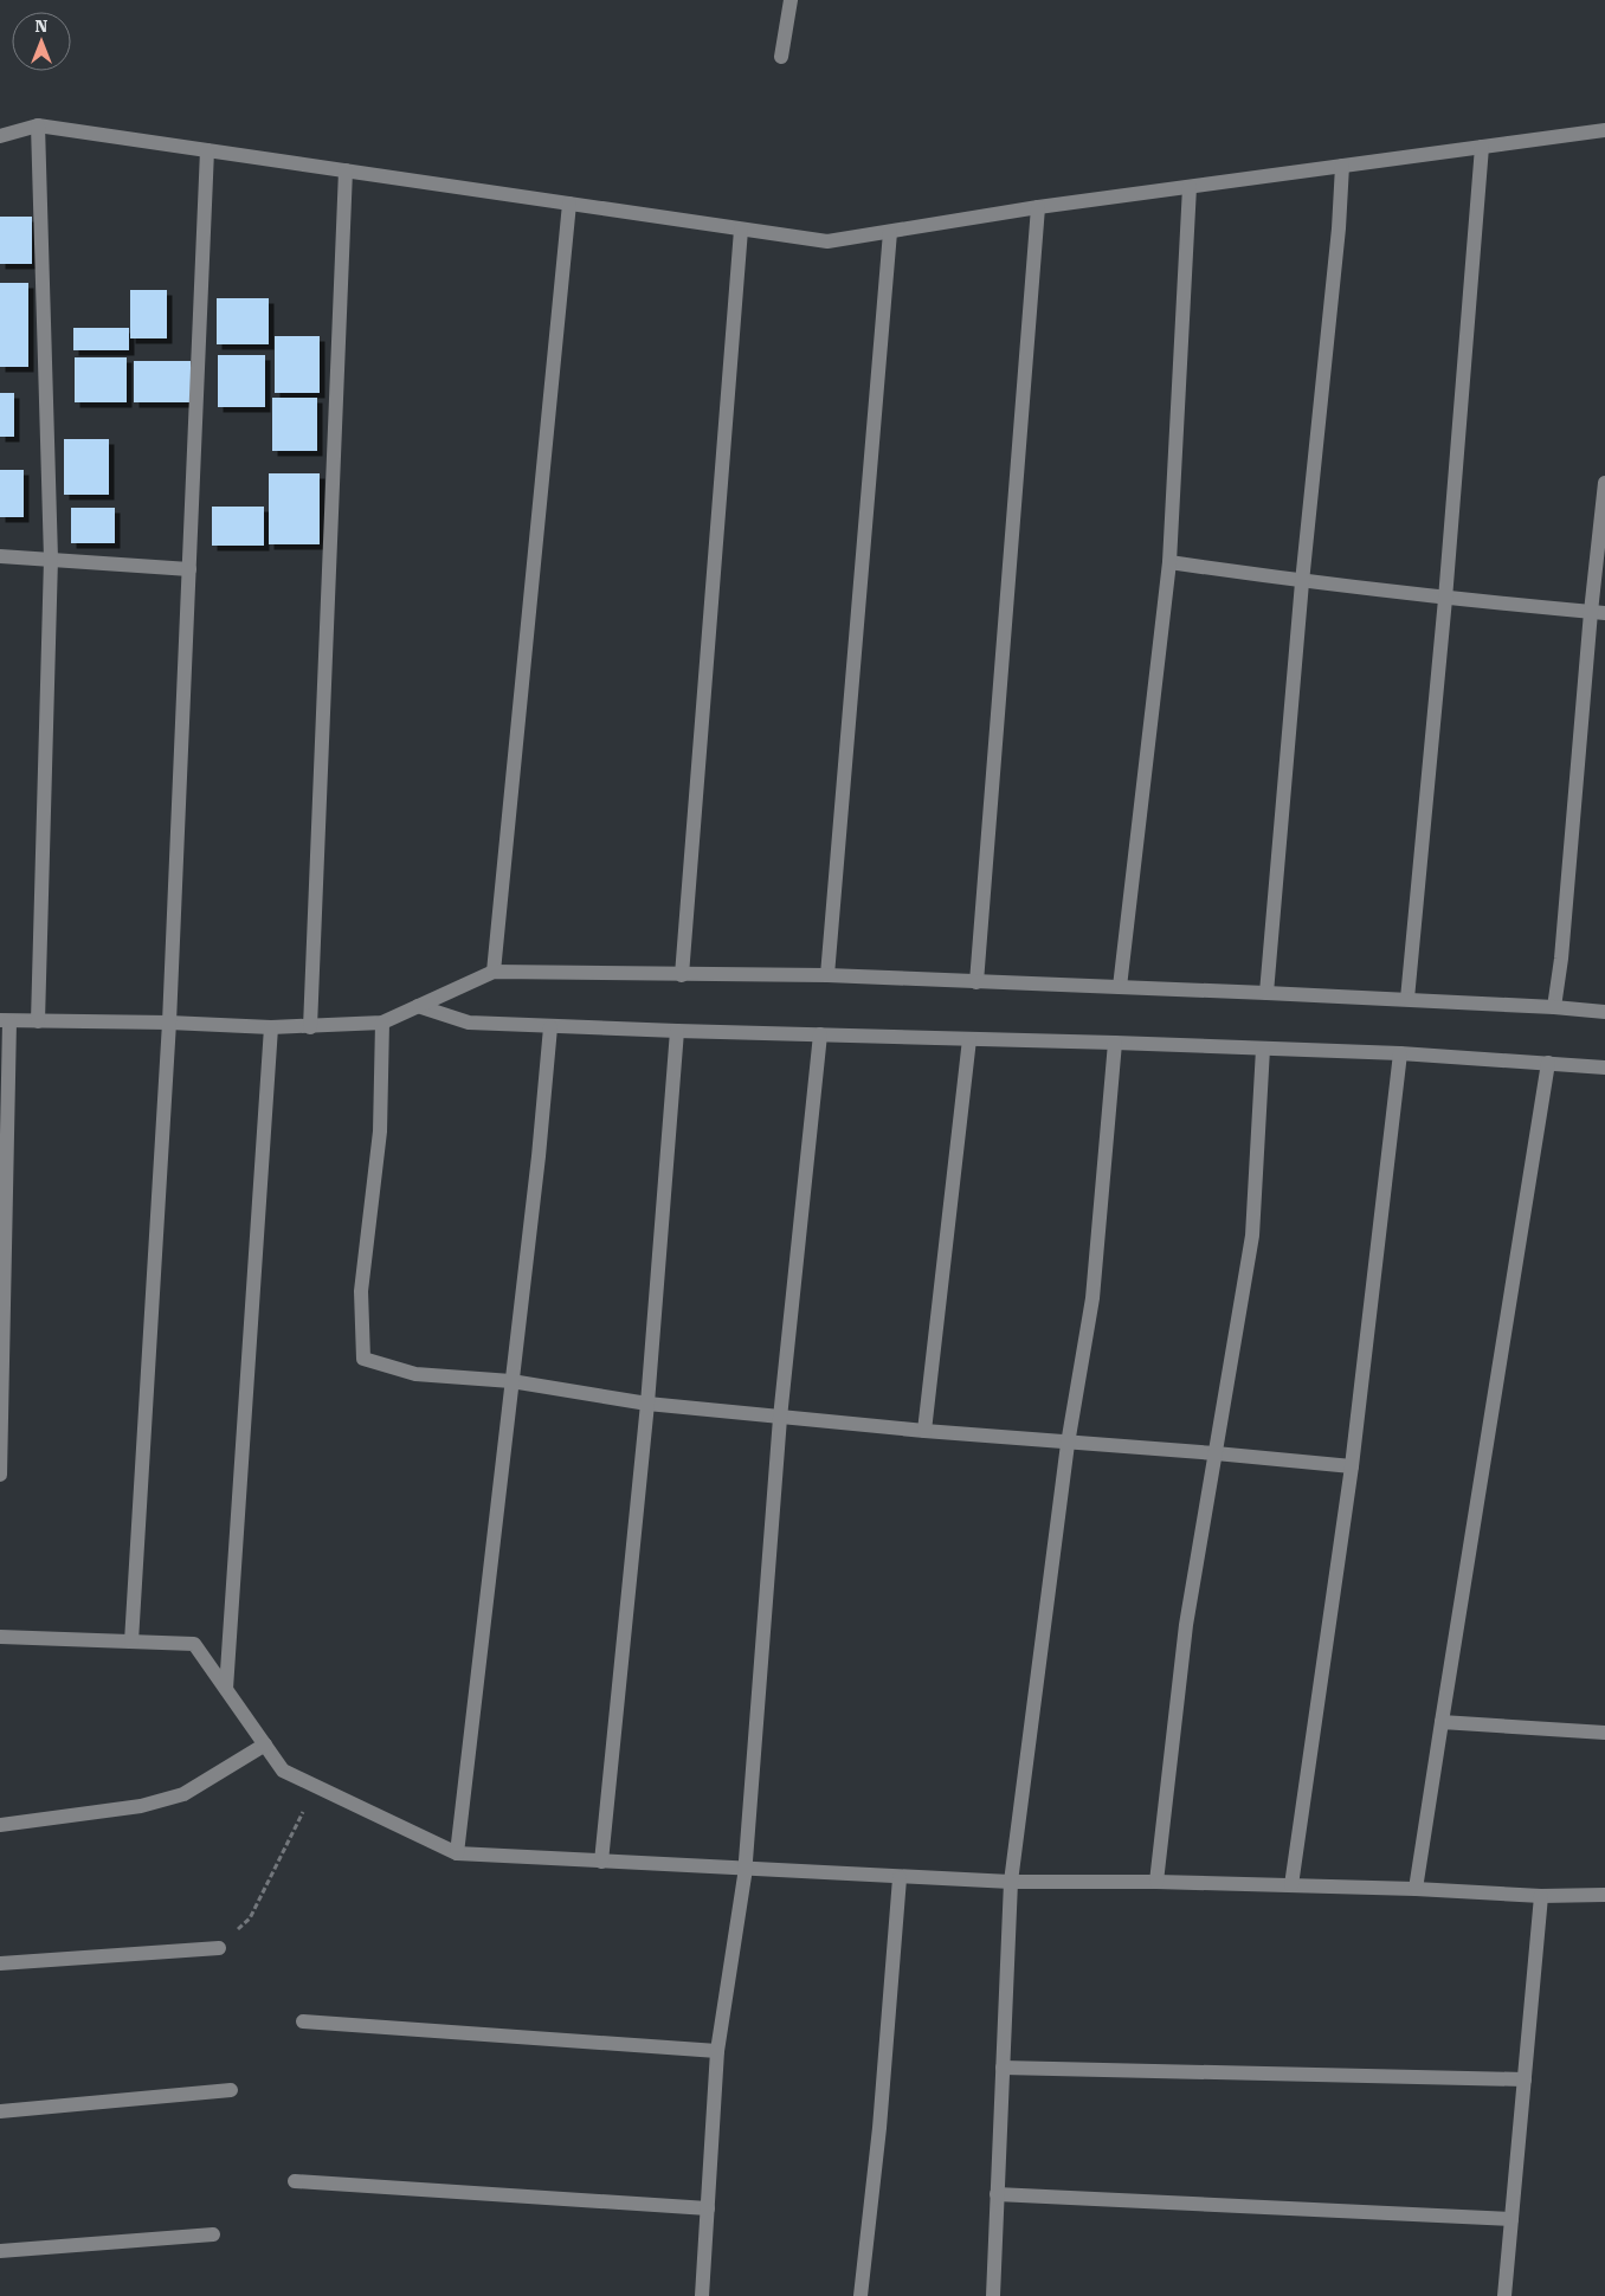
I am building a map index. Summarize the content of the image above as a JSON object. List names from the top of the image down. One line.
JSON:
{"north":"top"}
